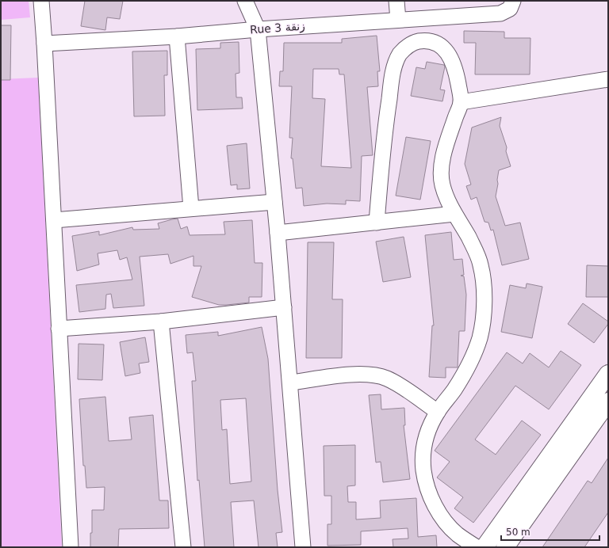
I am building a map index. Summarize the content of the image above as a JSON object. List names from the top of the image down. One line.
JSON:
{"streets":{"street":["Rue 3 زنقة"]},"scale_bar":"50 m"}
